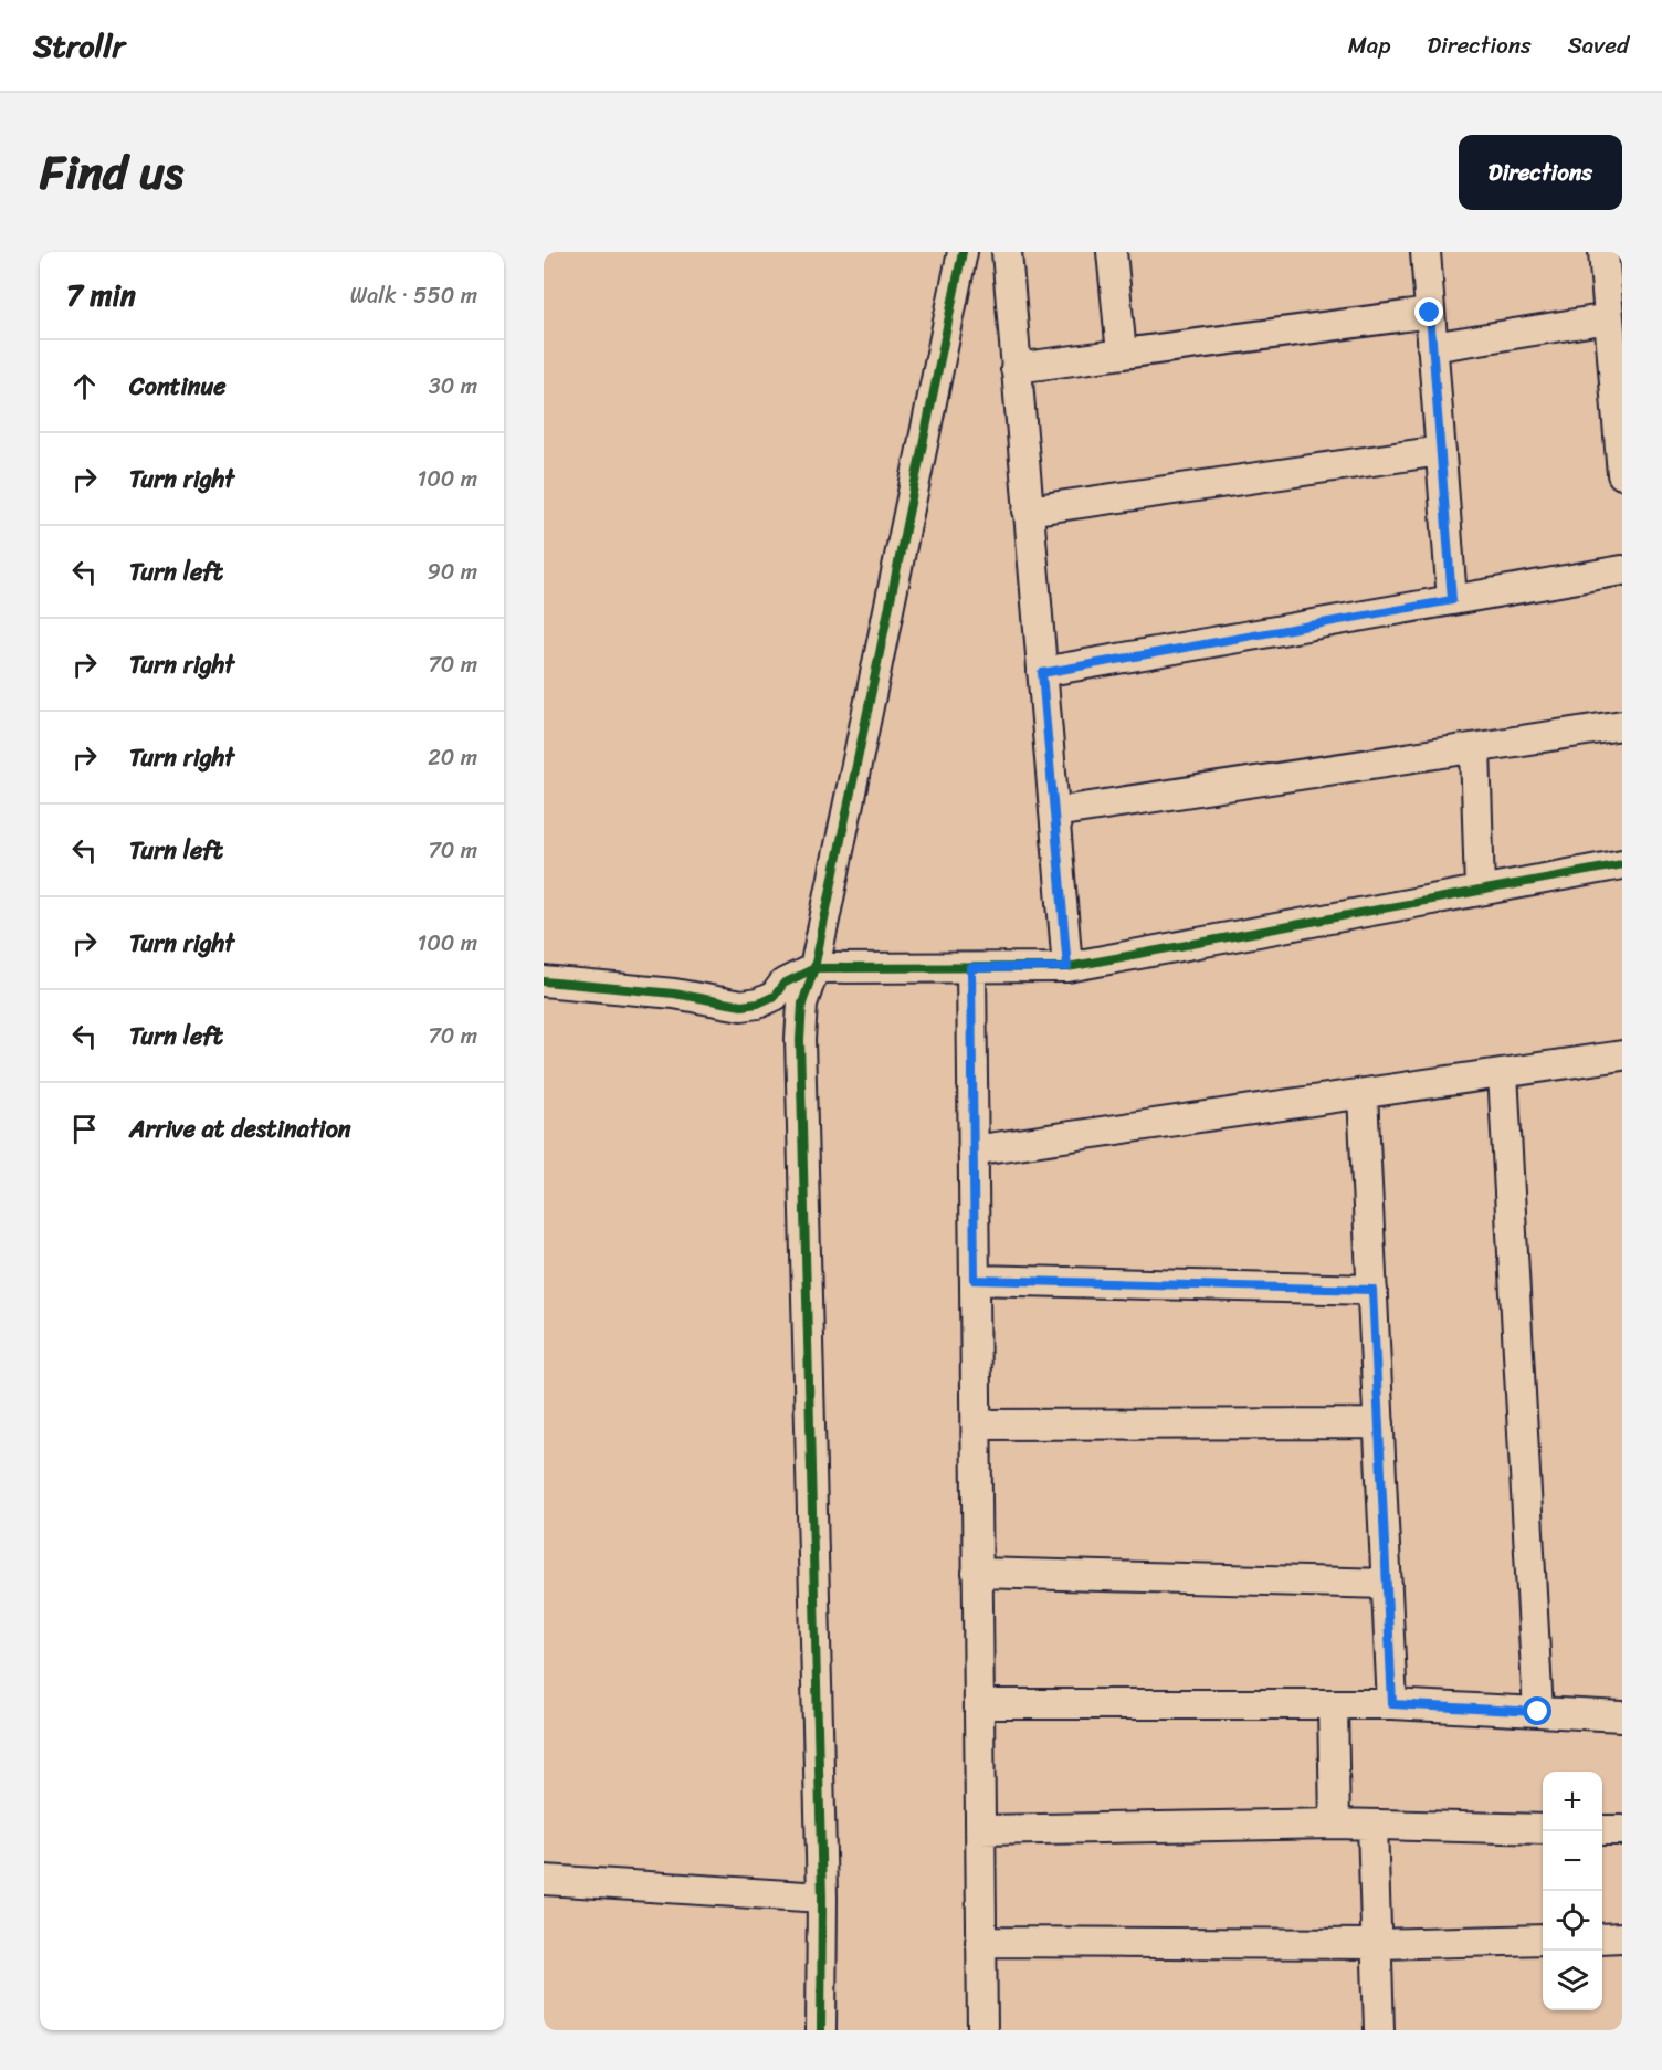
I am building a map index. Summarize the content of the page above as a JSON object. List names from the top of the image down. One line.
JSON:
{"page":{"header":"Strollr","nav":["Map","Directions","Saved"],"title":"Find us","buttons":"Directions","heading":["7 min","Walk · 550 m"],"list":[["Continue","30 m"],["Turn right","100 m"],["Turn left","90 m"],["Turn right","70 m"],["Turn right","20 m"],["Turn left","70 m"],["Turn right","100 m"],["Turn left","70 m"],"Arrive at destination"],"map_buttons":["+","−"]}}
